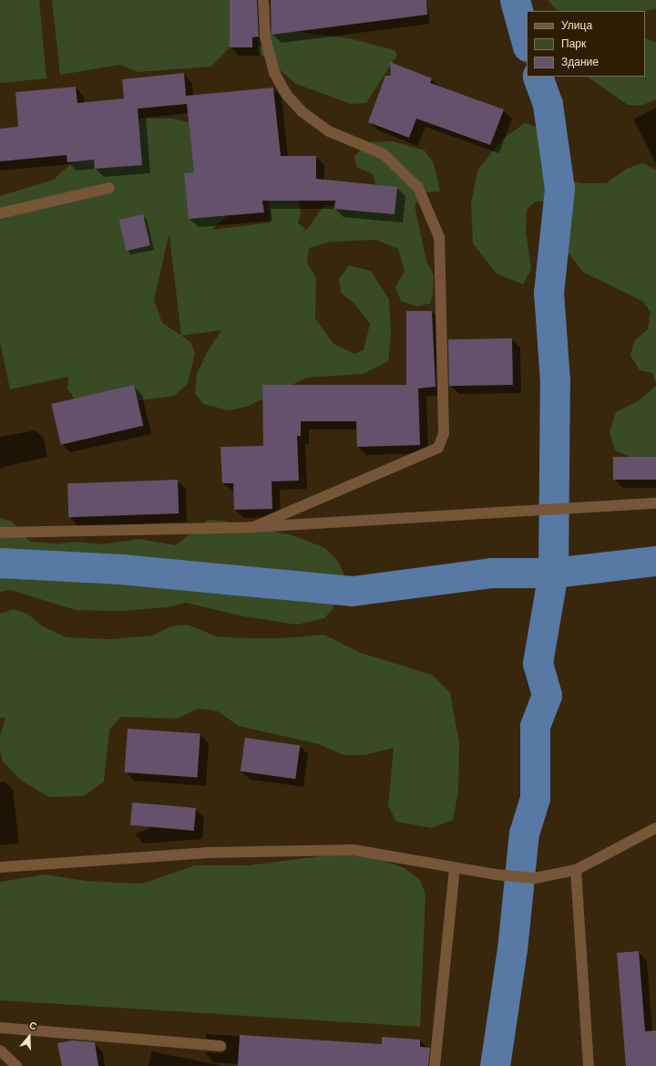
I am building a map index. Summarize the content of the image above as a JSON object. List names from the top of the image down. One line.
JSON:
{"legend":["Улица","Парк","Здание"],"north":"top"}
